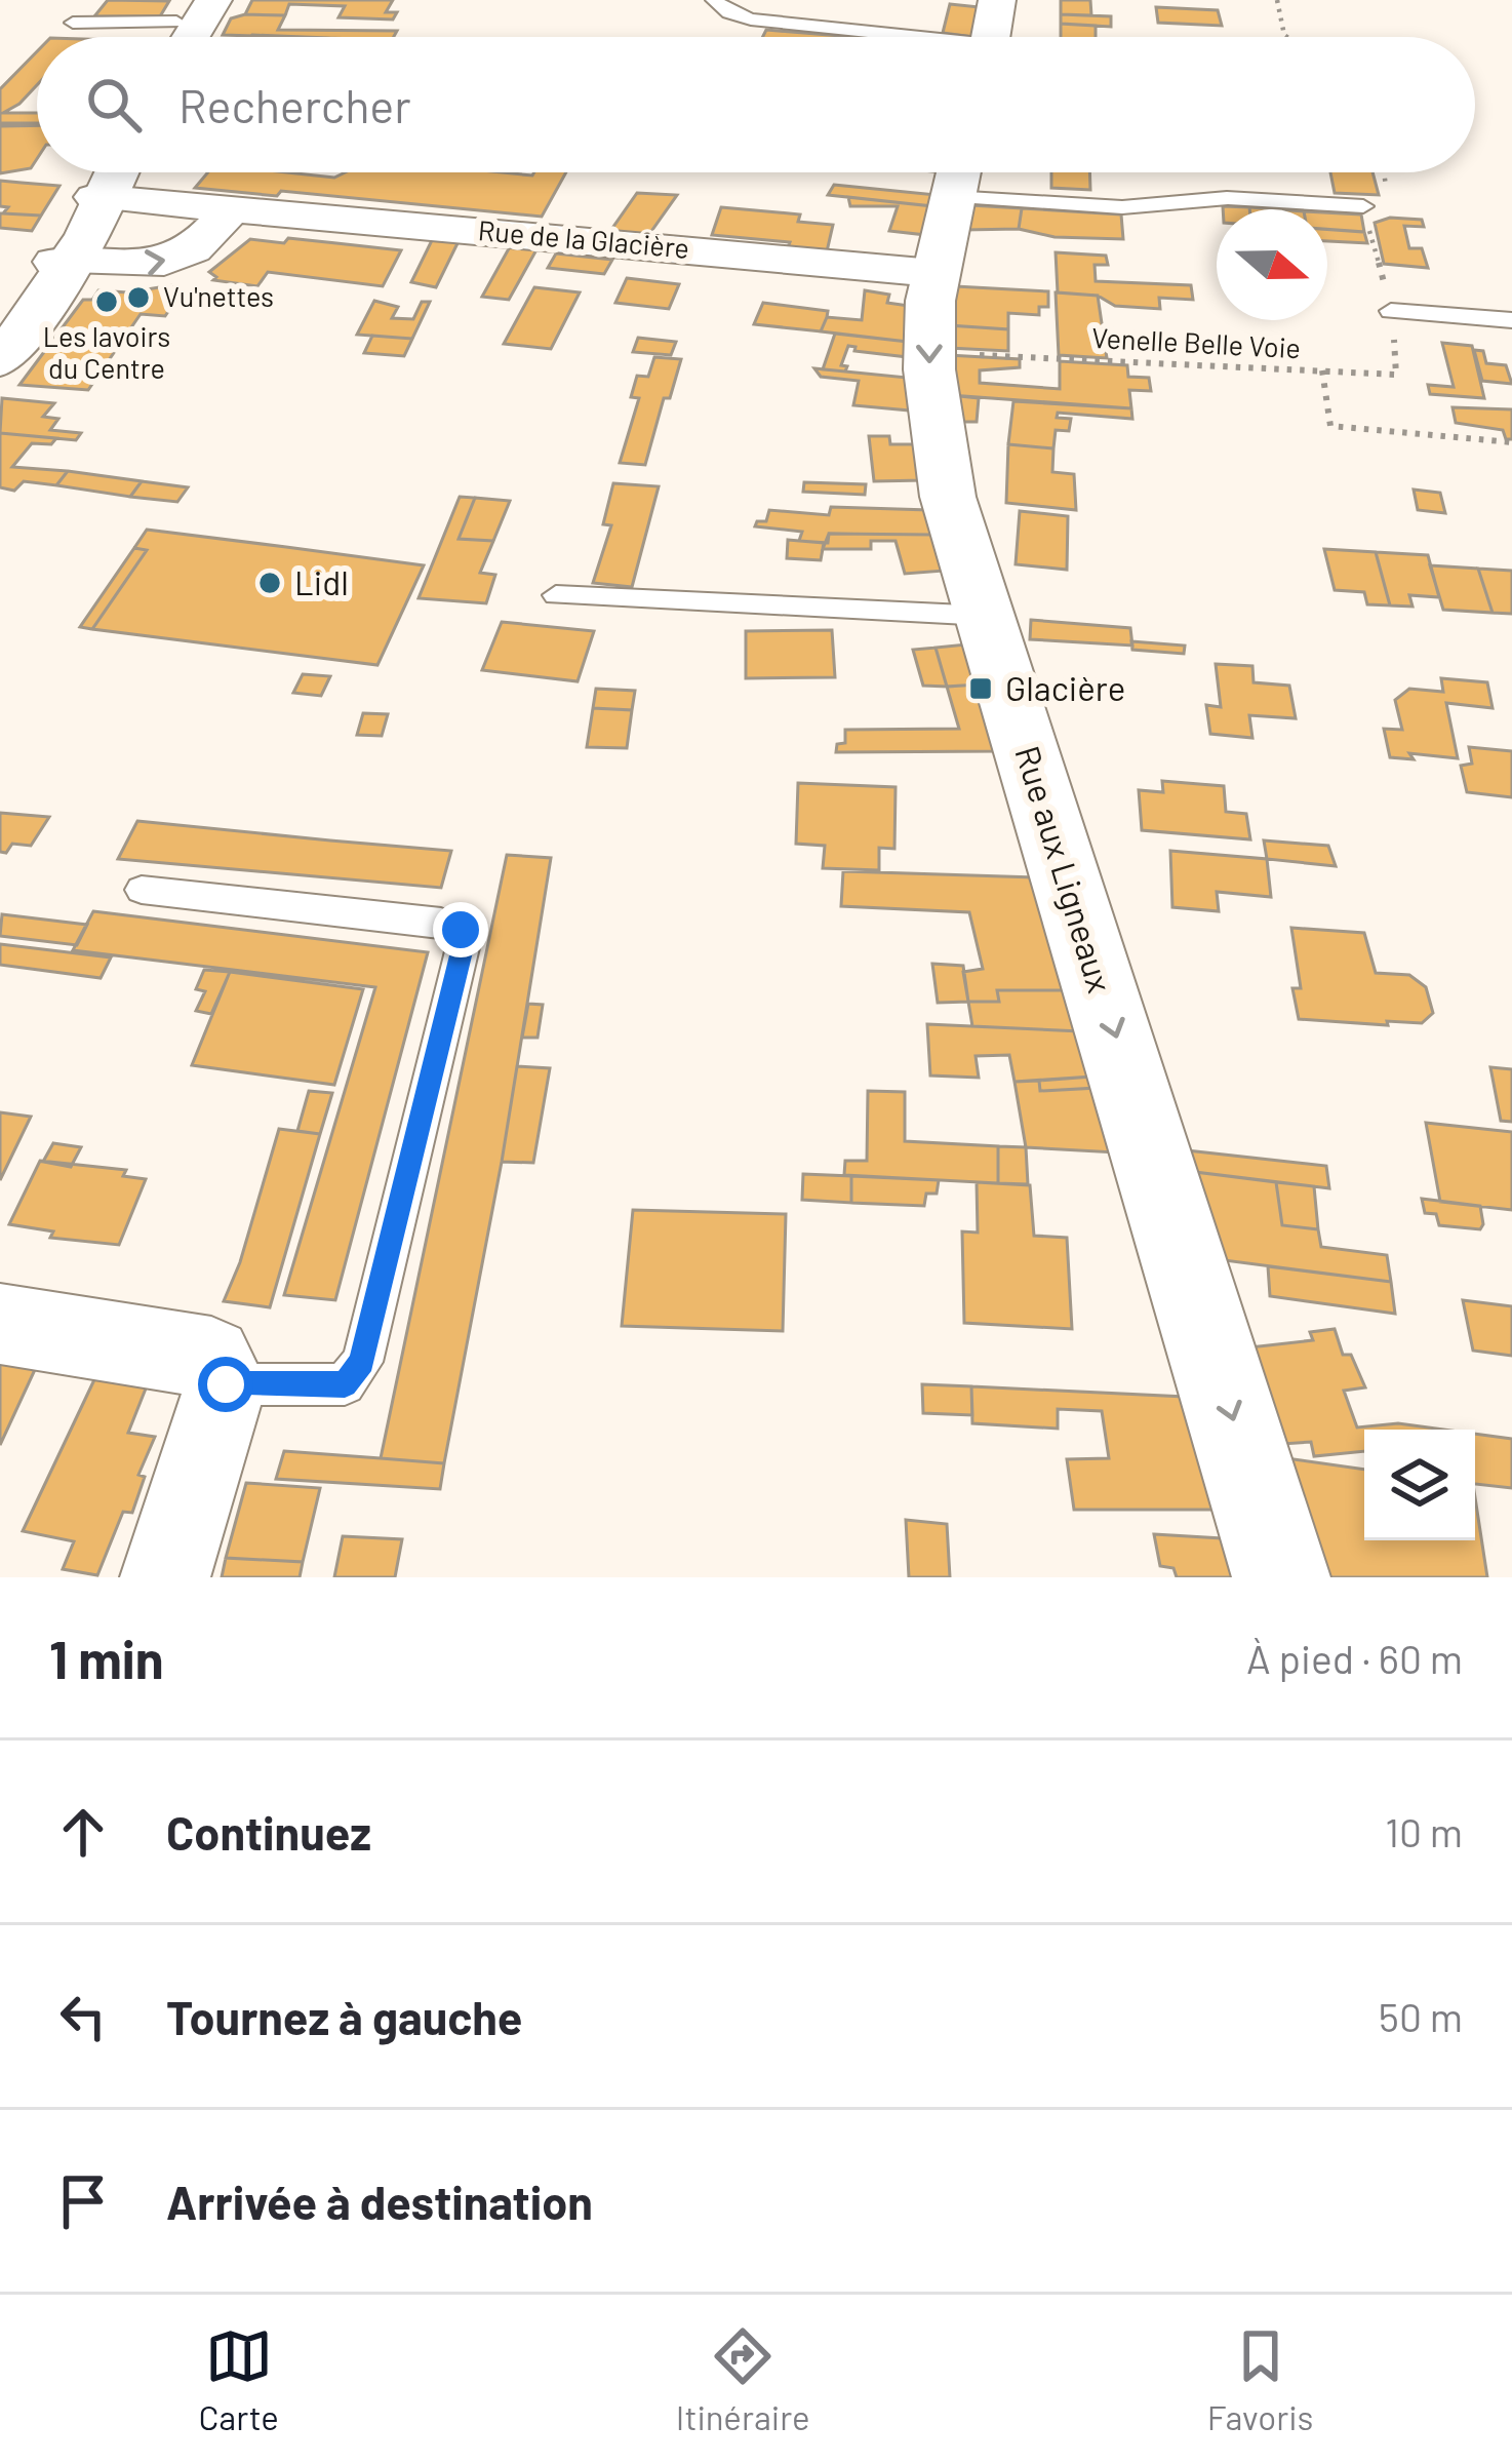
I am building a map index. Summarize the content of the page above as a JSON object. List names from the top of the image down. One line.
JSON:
{"streets":{"street":["Rue de la Glacière","Rue aux Ligneaux"],"path":["Venelle Belle Voie"]},"crossings":[["Rue de la Glacière","Rue aux Ligneaux"],["Venelle Belle Voie","Rue aux Ligneaux"]],"one_way":["Rue aux Ligneaux"],"places":{"other":["Vu'nettes","Les lavoirs du Centre","Lidl"],"transit":["Glacière"]},"north":"right","page":{"search":"Rechercher","heading":["1 min","À pied · 60 m"],"list":[["Continuez","10 m"],["Tournez à gauche","50 m"],"Arrivée à destination"],"nav":["Carte","Itinéraire","Favoris"]}}
